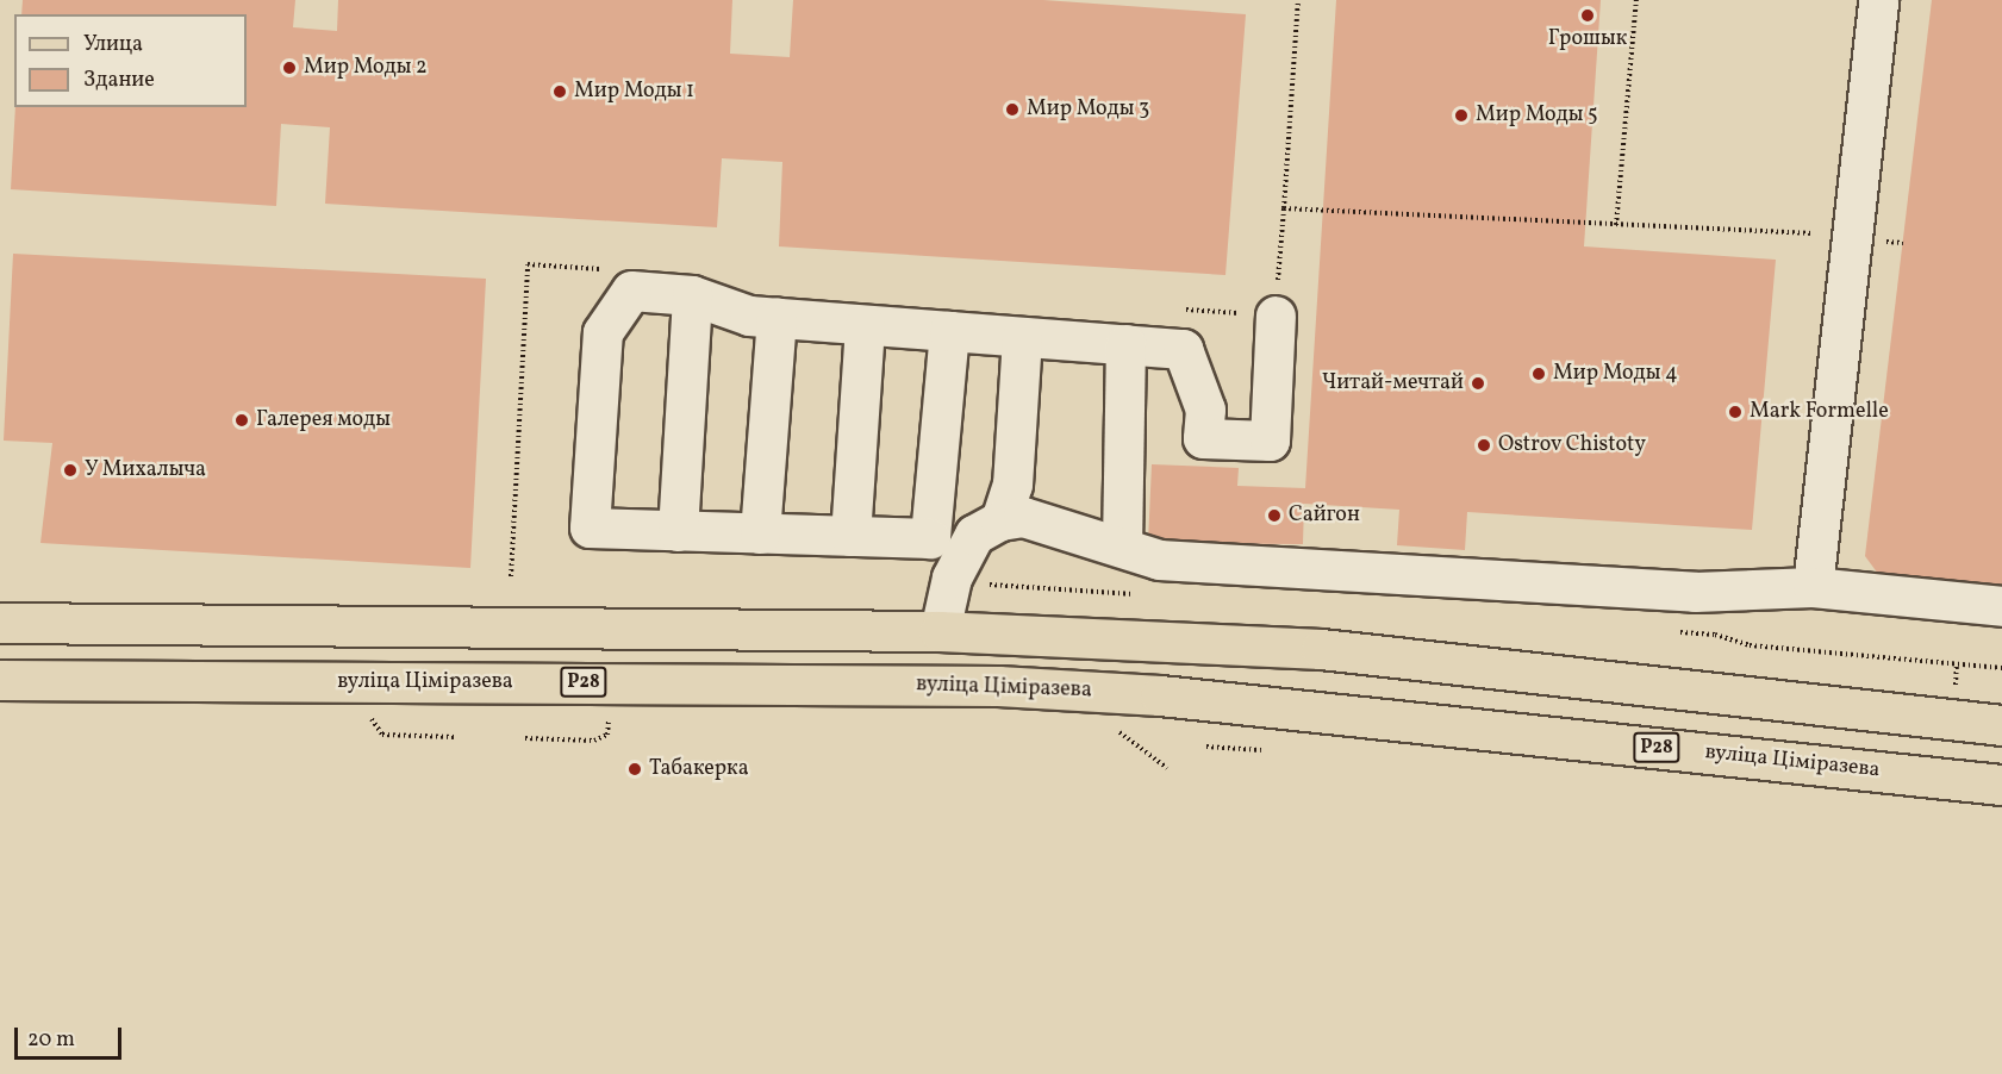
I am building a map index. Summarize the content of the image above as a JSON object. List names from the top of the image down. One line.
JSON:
{"streets":{"main road":["вуліца Ціміразева","Р28"]},"places":["Грошык","Мир Моды 2","Мир Моды 1","Мир Моды 3","Мир Моды 5","Мир Моды 4","Читай-мечтай","Mark Formelle","Галерея моды","Ostrov Chistoty","У Михалыча","Сайгон","Табакерка"],"legend":["Улица","Здание"],"scale_bar":"20 m"}
